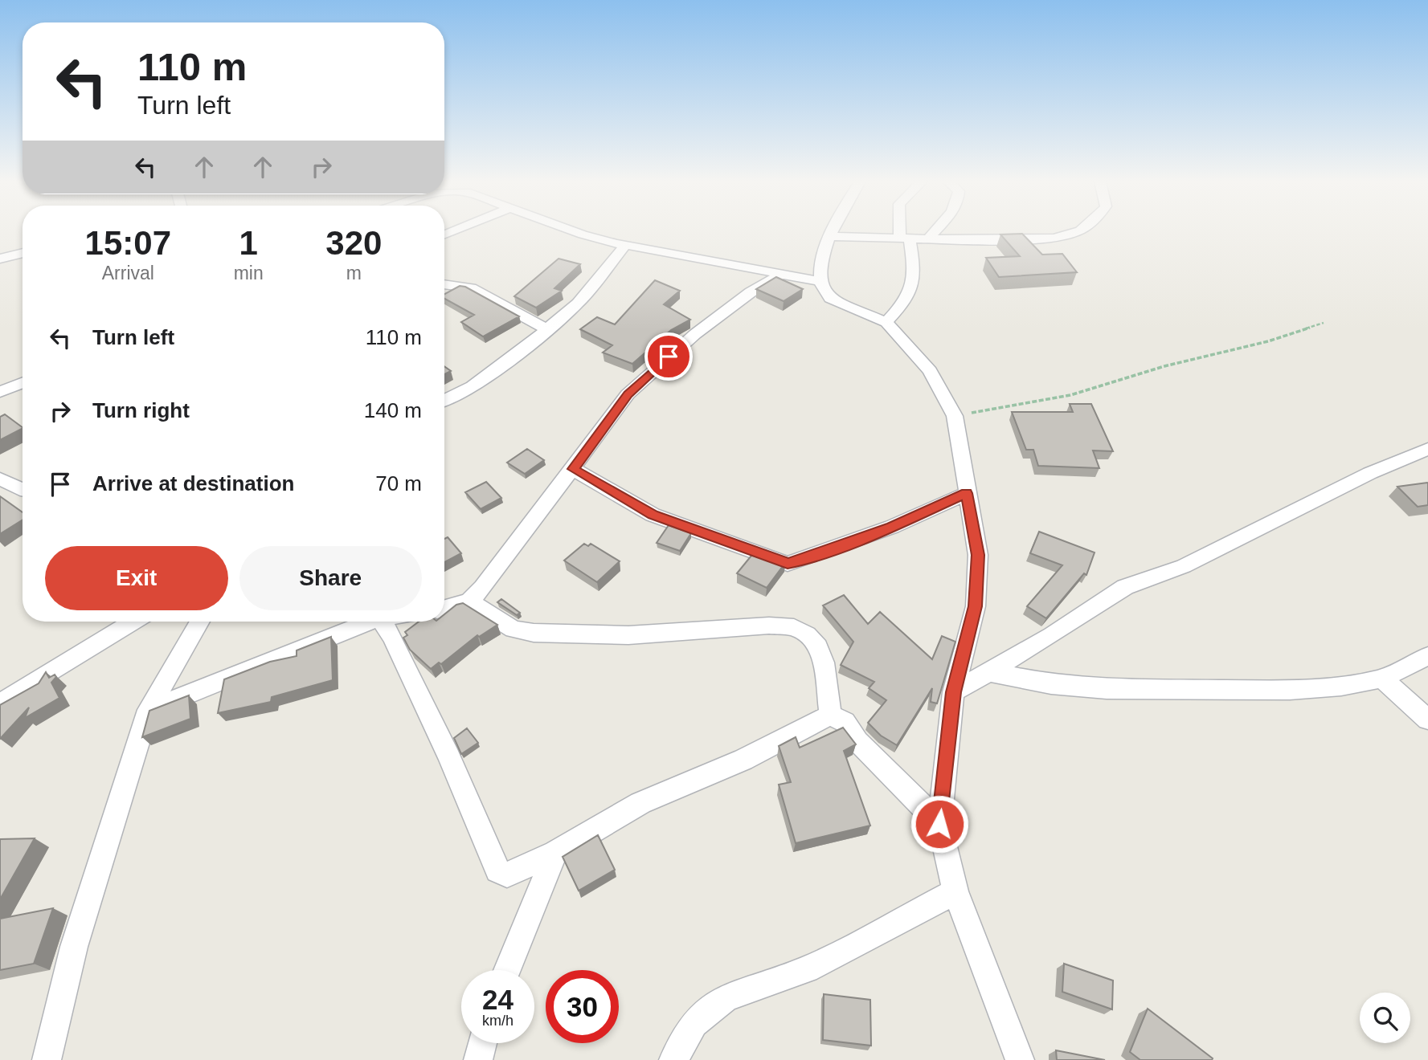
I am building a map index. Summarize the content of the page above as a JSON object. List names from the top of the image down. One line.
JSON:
{"page":{"turn":["110 m","Turn left"],"eta":["15:07","Arrival","1","min","320","m"],"list":[{"name":"Turn left","value":"110 m"},{"name":"Turn right","value":"140 m"},{"name":"Arrive at destination","value":"70 m"}],"buttons":["Exit","Share"],"speed":"24 km/h","limit":"30"}}
